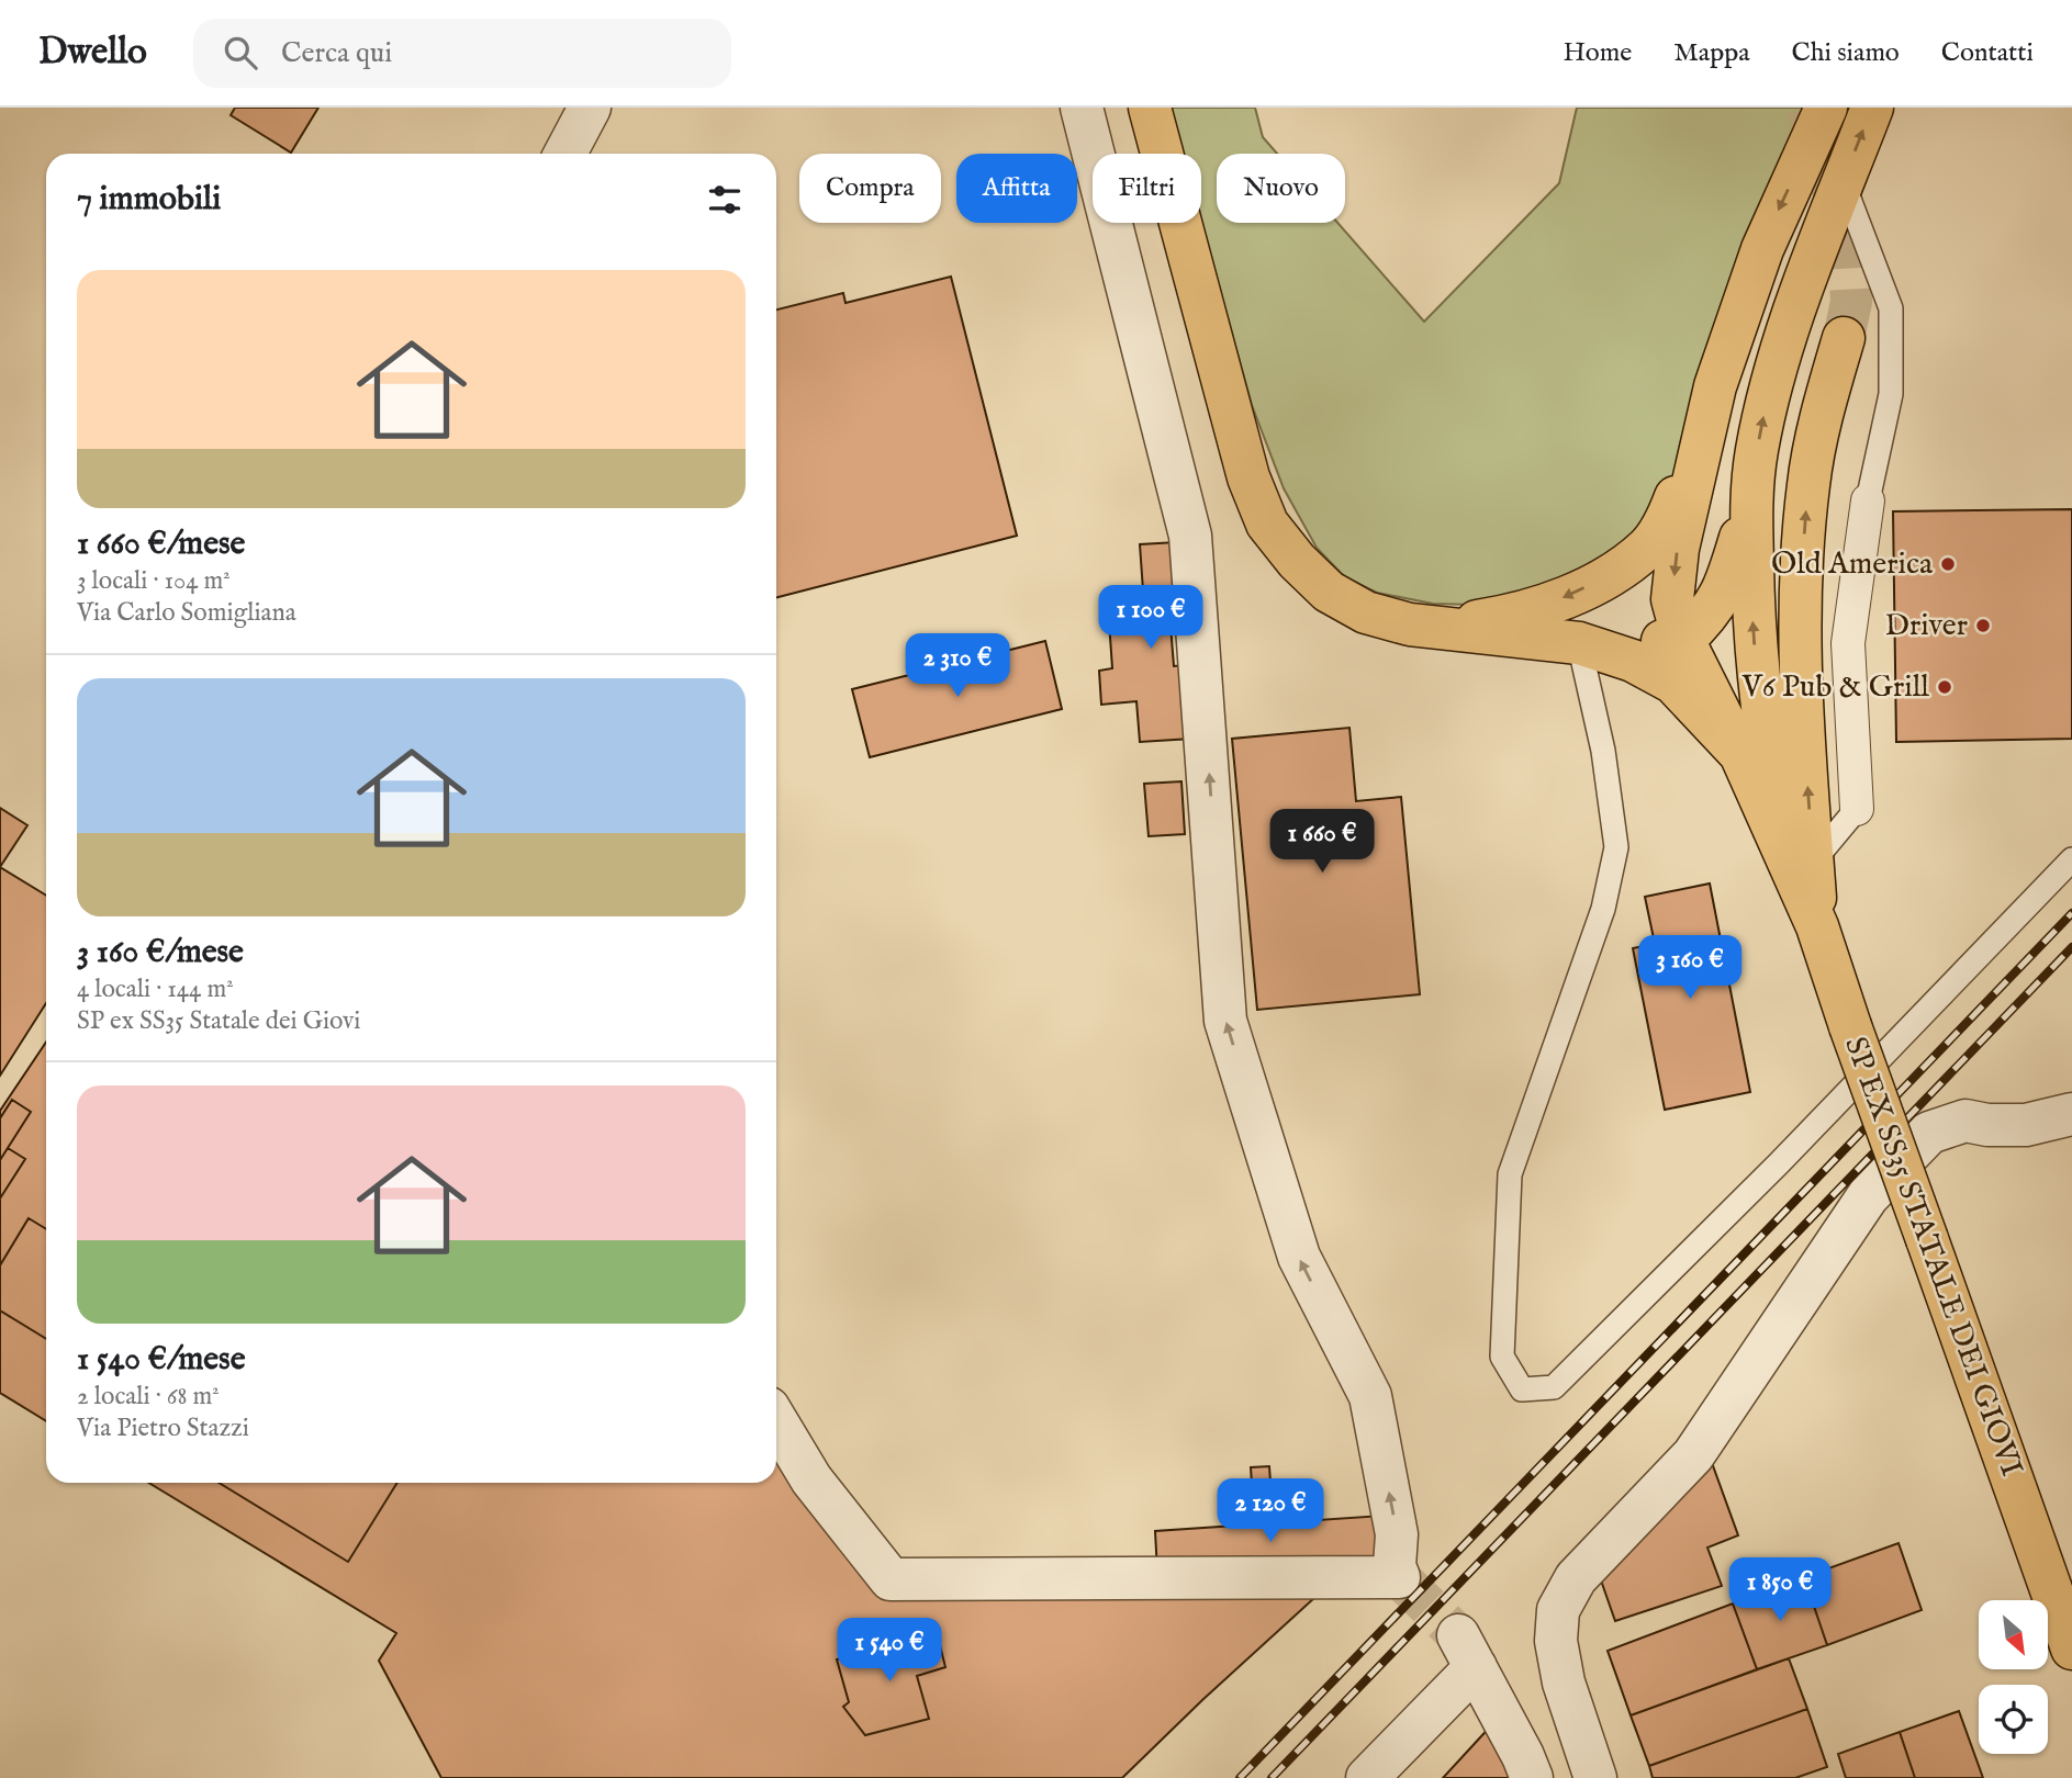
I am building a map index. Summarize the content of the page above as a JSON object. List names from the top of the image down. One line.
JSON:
{"streets":{"main road":["SP EX SS35 STATALE DEI GIOVI"]},"places":["Old America","Driver","V6 Pub & Grill"],"north":"bottom right","page":{"header":"Dwello","search":"Cerca qui","nav":["Home","Mappa","Chi siamo","Contatti"],"chip":["Compra","Affitta","Filtri","Nuovo"],"heading":"7 immobili","list":[{"name":"1 660 €/mese","note":"3 locali · 104 m² · Via Carlo Somigliana"},{"name":"3 160 €/mese","note":"4 locali · 144 m² · SP ex SS35 Statale dei Giovi"},{"name":"1 540 €/mese","note":"2 locali · 68 m² · Via Pietro Stazzi"}],"price":["1 100 €","2 310 €","1 660 €","3 160 €","2 120 €","1 850 €","1 540 €"]}}
